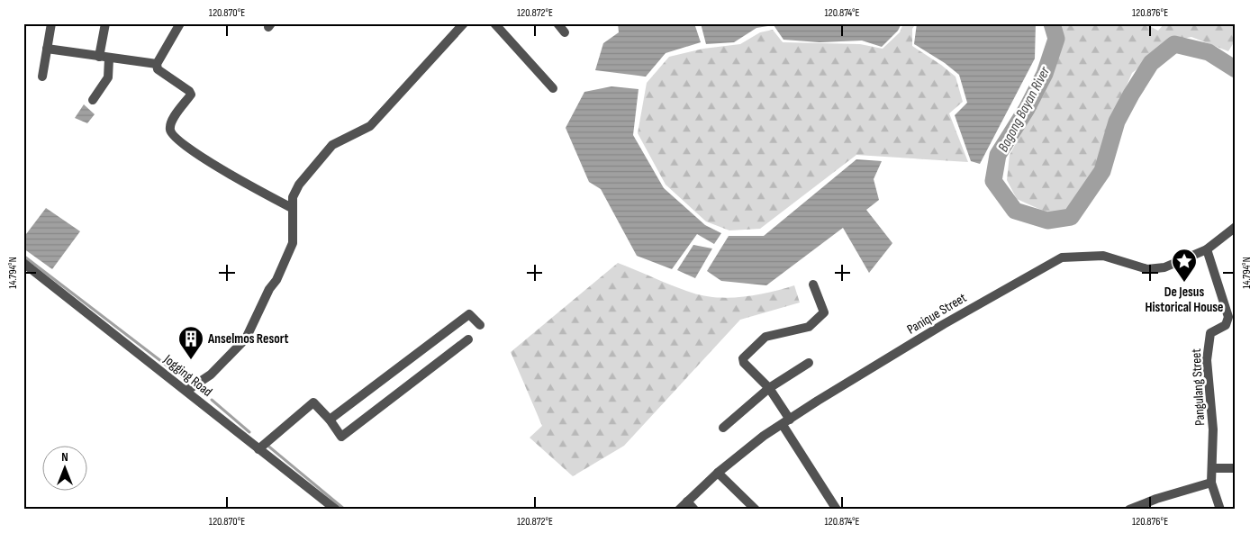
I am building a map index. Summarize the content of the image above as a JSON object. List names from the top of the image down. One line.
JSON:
{"streets":{"street":["Panique Street","Jogging Road","Pangulang Street"]},"crossings":[["Panique Street","Pangulang Street"]],"water":["Bagong Bayan River"],"places":{"place":["De Jesus Historical House"],"building":["Anselmos Resort"]},"north":"top","coordinates":["120.870°E","120.872°E","120.874°E","120.876°E","14.794°N"]}
